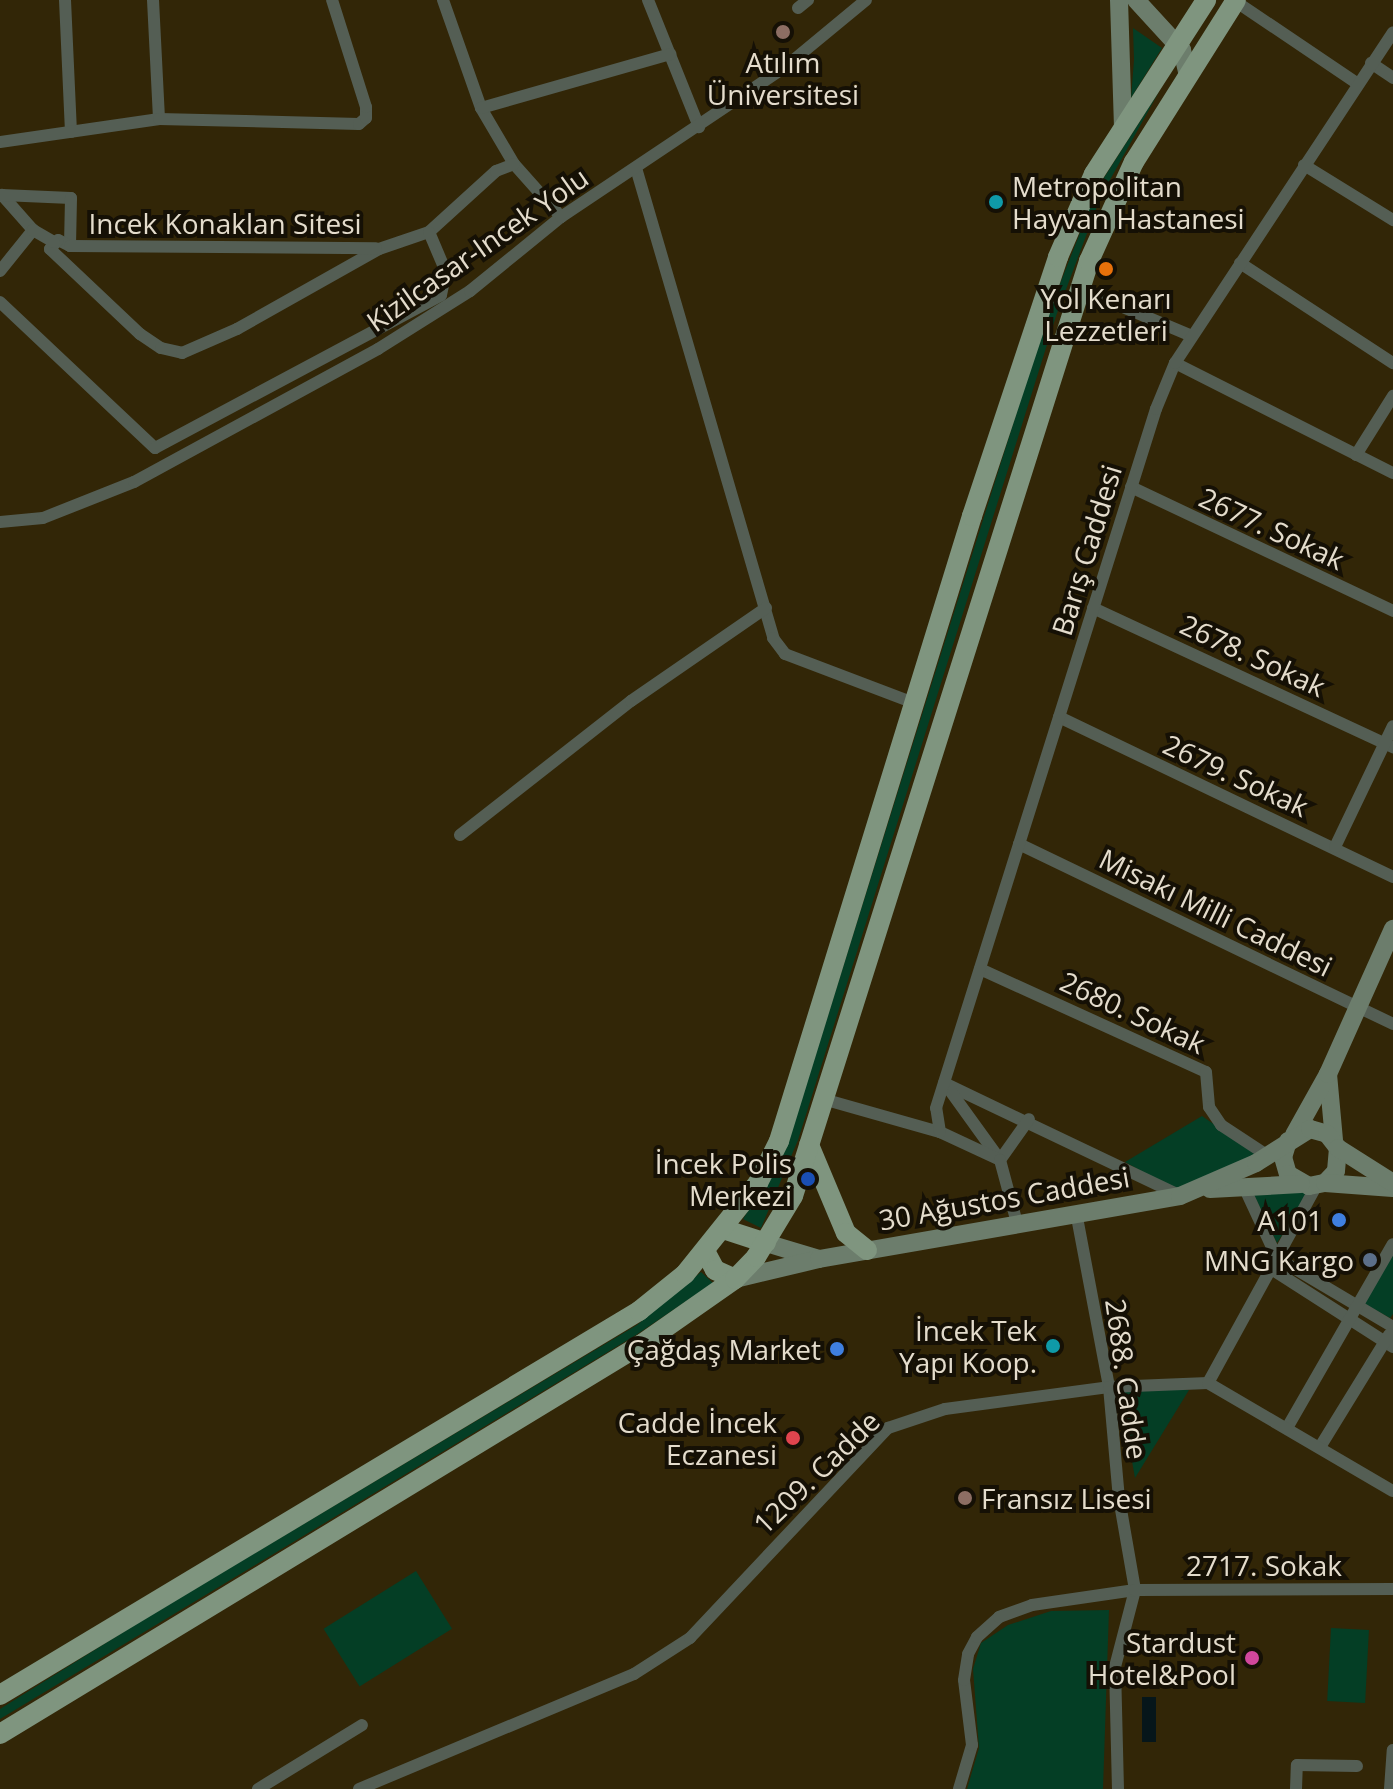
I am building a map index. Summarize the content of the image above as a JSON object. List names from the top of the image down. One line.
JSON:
{"streets":{"main road":["30 Ağustos Caddesi"],"street":["Incek Konaklan Sitesi","Kizilcasar-Incek Yolu","2677. Sokak","Barış Caddesi","2678. Sokak","2679. Sokak","Misakı Milli Caddesi","2680. Sokak","2688. Cadde","1209. Cadde","2717. Sokak"]},"crossings":[["2677. Sokak","Barış Caddesi"],["Barış Caddesi","2678. Sokak"],["Barış Caddesi","2679. Sokak"],["Barış Caddesi","Misakı Milli Caddesi"],["Barış Caddesi","2680. Sokak"],["30 Ağustos Caddesi","2688. Cadde"],["2688. Cadde","1209. Cadde"],["2688. Cadde","2717. Sokak"]],"places":["Atılım Üniversitesi","Metropolitan Hayvan Hastanesi","Yol Kenarı Lezzetleri","İncek Polis Merkezi","A101","MNG Kargo","İncek Tek Yapı Koop.","Çağdaş Market","Cadde İncek Eczanesi","Fransız Lisesi","Stardust Hotel&Pool"]}
